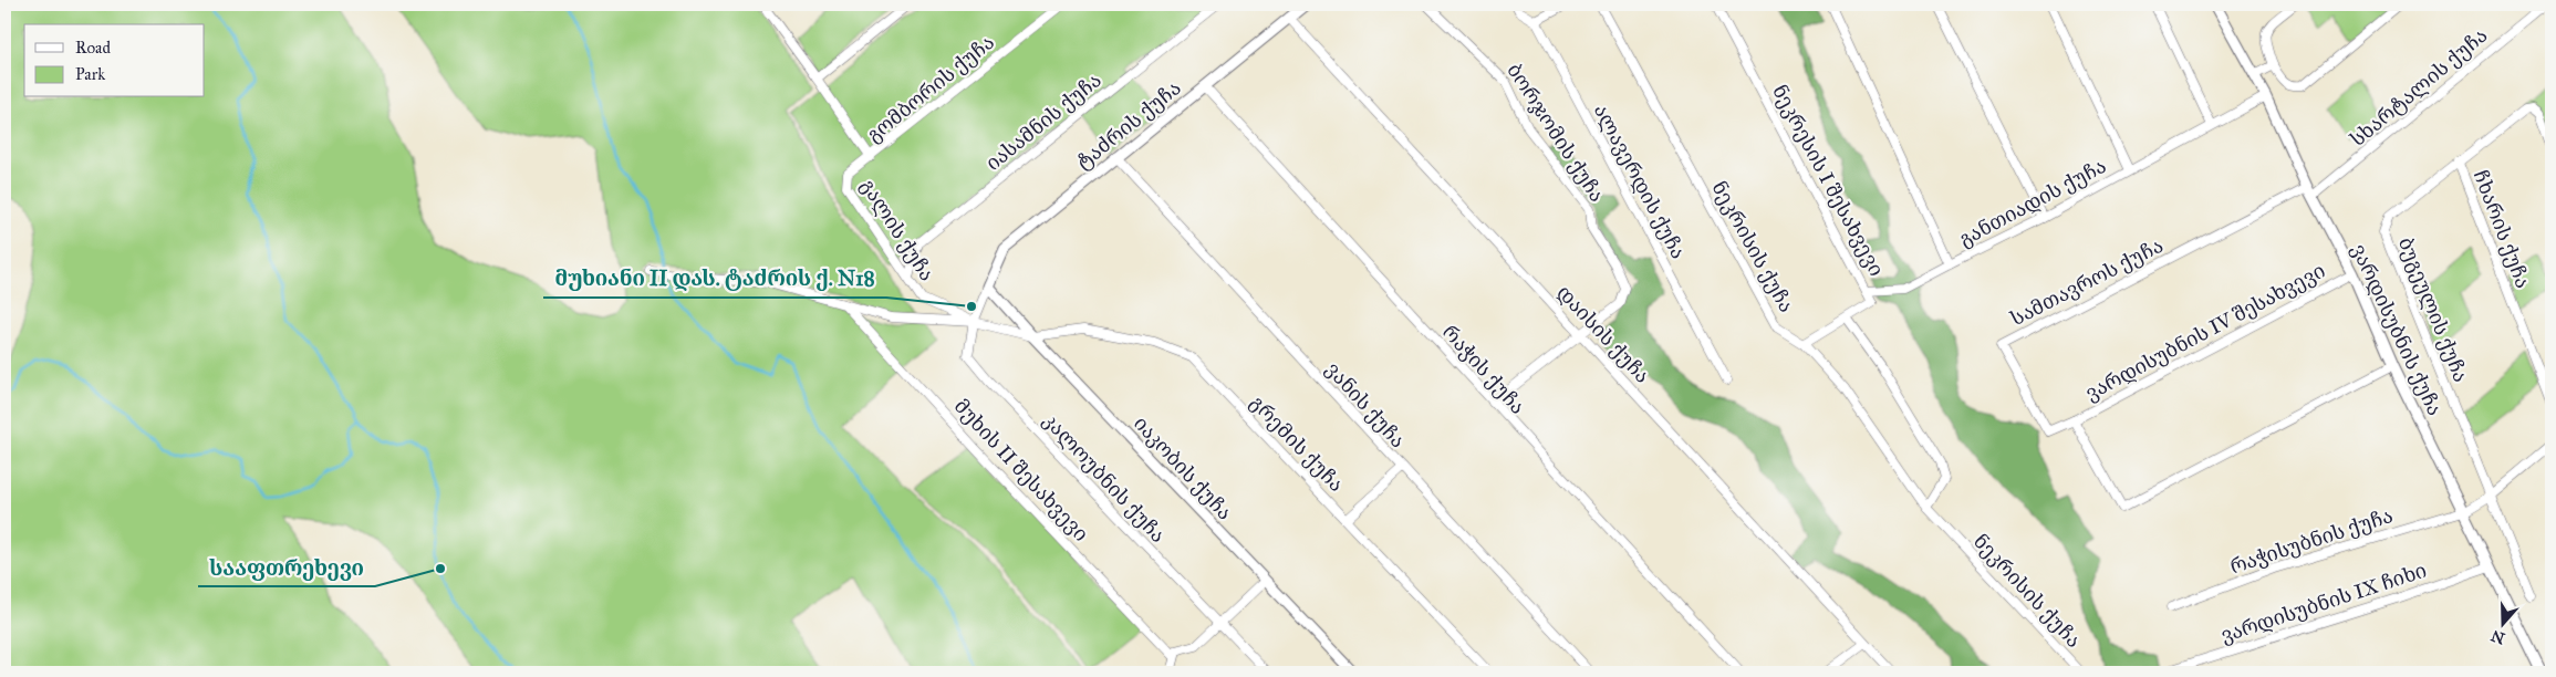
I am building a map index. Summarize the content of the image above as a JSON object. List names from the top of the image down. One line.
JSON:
{"streets":{"street":["სხარტალის ქუჩა","გომბორის ქუჩა","იასამნის ქუჩა","ტაძრის ქუჩა","ბორჯომის ქუჩა","ნეკრესის I შესახვევი","ალავერდის ქუჩა","განთიადის ქუჩა","ჩხარის ქუჩა","გალის ქუჩა","ნეკრისის ქუჩა","სამთავროს ქუჩა","ბუგეულის ქუჩა","ვარდისუბნის ქუჩა","ვარდისუბნის IV შესახვევი","დაისის ქუჩა","რაჭის ქუჩა","ვანის ქუჩა","გრემის ქუჩა","იაკობის ქუჩა","მუხის II შესახვევი","კალოუბნის ქუჩა","რაჭისუბნის ქუჩა","ვარდისუბნის IX ჩიხი"]},"crossings":[["სხარტალის ქუჩა","სამთავროს ქუჩა"],["სხარტალის ქუჩა","ვარდისუბნის ქუჩა"],["გომბორის ქუჩა","გალის ქუჩა"],["იასამნის ქუჩა","გალის ქუჩა"],["ტაძრის ქუჩა","დაისის ქუჩა"],["ტაძრის ქუჩა","რაჭის ქუჩა"],["ტაძრის ქუჩა","ვანის ქუჩა"],["ტაძრის ქუჩა","იაკობის ქუჩა"],["ტაძრის ქუჩა","კალოუბნის ქუჩა"],["ბორჯომის ქუჩა","დაისის ქუჩა"],["ბორჯომის ქუჩა","რაჭის ქუჩა"],["ნეკრესის I შესახვევი","ნეკრისის ქუჩა"],["განთიადის ქუჩა","ვარდისუბნის ქუჩა"],["ჩხარის ქუჩა","ბუგეულის ქუჩა"],["გალის ქუჩა","კალოუბნის ქუჩა"],["სამთავროს ქუჩა","ვარდისუბნის ქუჩა"],["სამთავროს ქუჩა","ვარდისუბნის IV შესახვევი"],["ბუგეულის ქუჩა","რაჭისუბნის ქუჩა"],["ვარდისუბნის ქუჩა","ვარდისუბნის IV შესახვევი"],["ვარდისუბნის ქუჩა","რაჭისუბნის ქუჩა"],["ვარდისუბნის ქუჩა","ვარდისუბნის IX ჩიხი"],["გრემის ქუჩა","იაკობის ქუჩა"],["იაკობის ქუჩა","კალოუბნის ქუჩა"]],"places":["მუხიანი II დას. ტაძრის ქ. N18","სააფთრეხევი"],"legend":["Road","Park"],"north":"bottom"}
